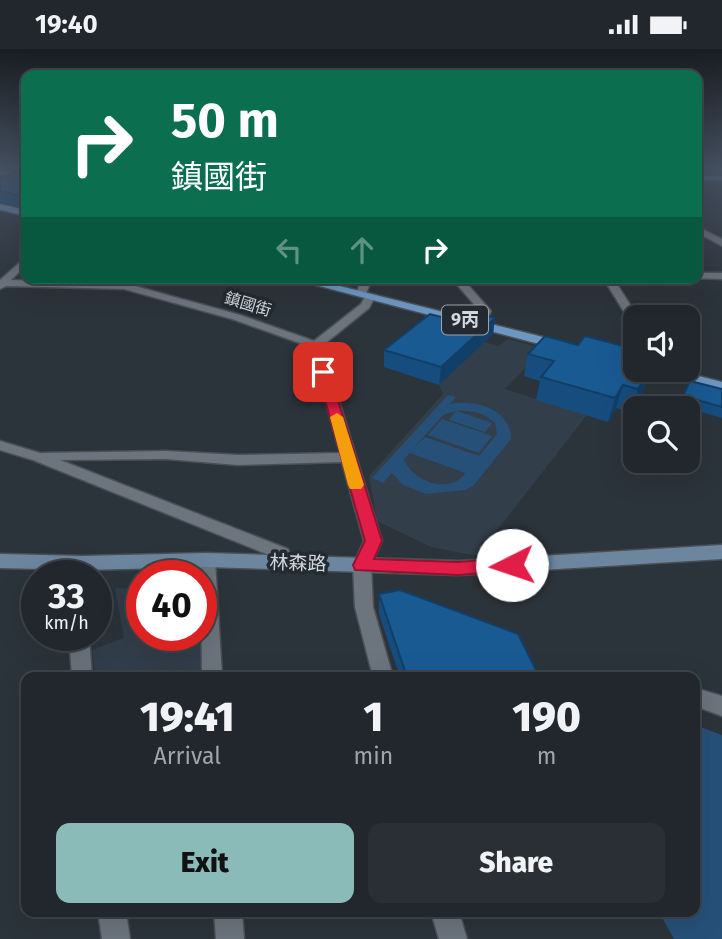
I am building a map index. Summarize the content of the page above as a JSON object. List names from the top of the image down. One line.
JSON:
{"streets":{"main road":["9丙"],"street":["鎮國街","林森路"]},"page":{"status":"19:40","turn":["50 m","鎮國街"],"speed":"33 km/h","limit":"40","eta":["19:41","Arrival","1","min","190","m"],"buttons":["Exit","Share"]}}
